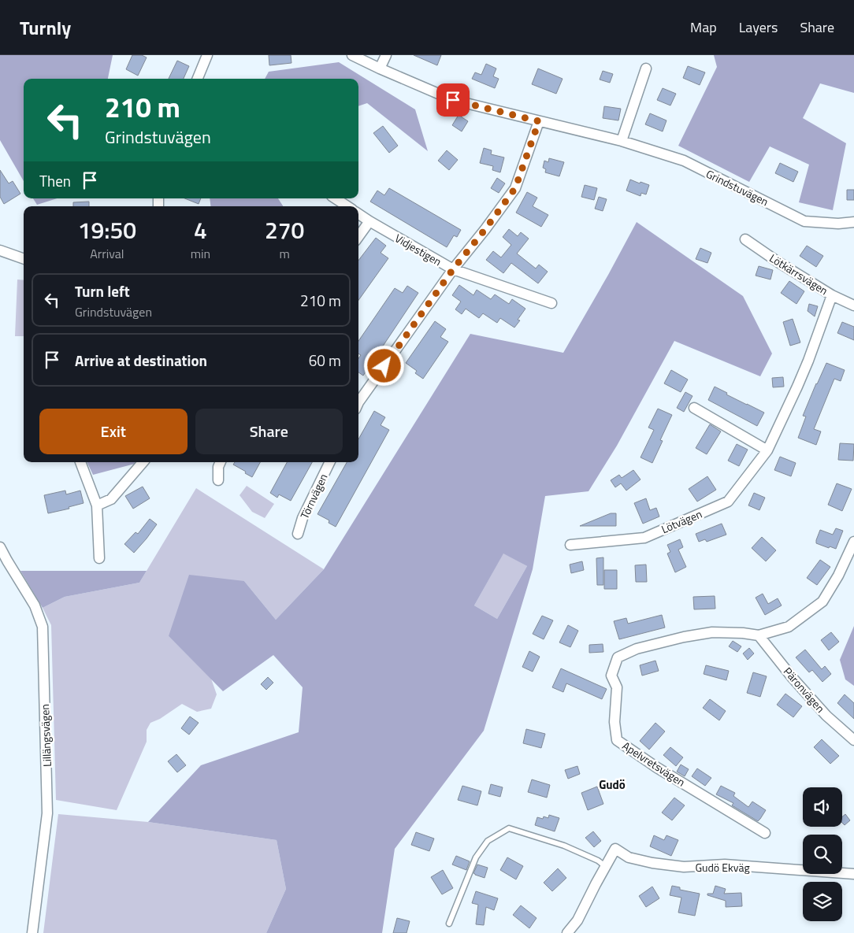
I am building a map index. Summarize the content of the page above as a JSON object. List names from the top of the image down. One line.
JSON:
{"streets":{"street":["Grindstuvägen","Vidjestigen","Lötkärrsvägen","Törnvägen","Lötvägen","Päronvägen","Lillängsvägen","Apelvretsvägen","Gudö Ekväg"]},"crossings":[["Lötkärrsvägen","Lötvägen"],["Päronvägen","Apelvretsvägen"]],"districts":["Gudö"],"page":{"header":"Turnly","nav":["Map","Layers","Share"],"turn":["210 m","Grindstuvägen"],"then":"Then","eta":["19:50","Arrival","4","min","270","m"],"list":[{"name":"Turn left","note":"Grindstuvägen","value":"210 m"},{"name":"Arrive at destination","value":"60 m"}],"buttons":["Exit","Share"]}}
